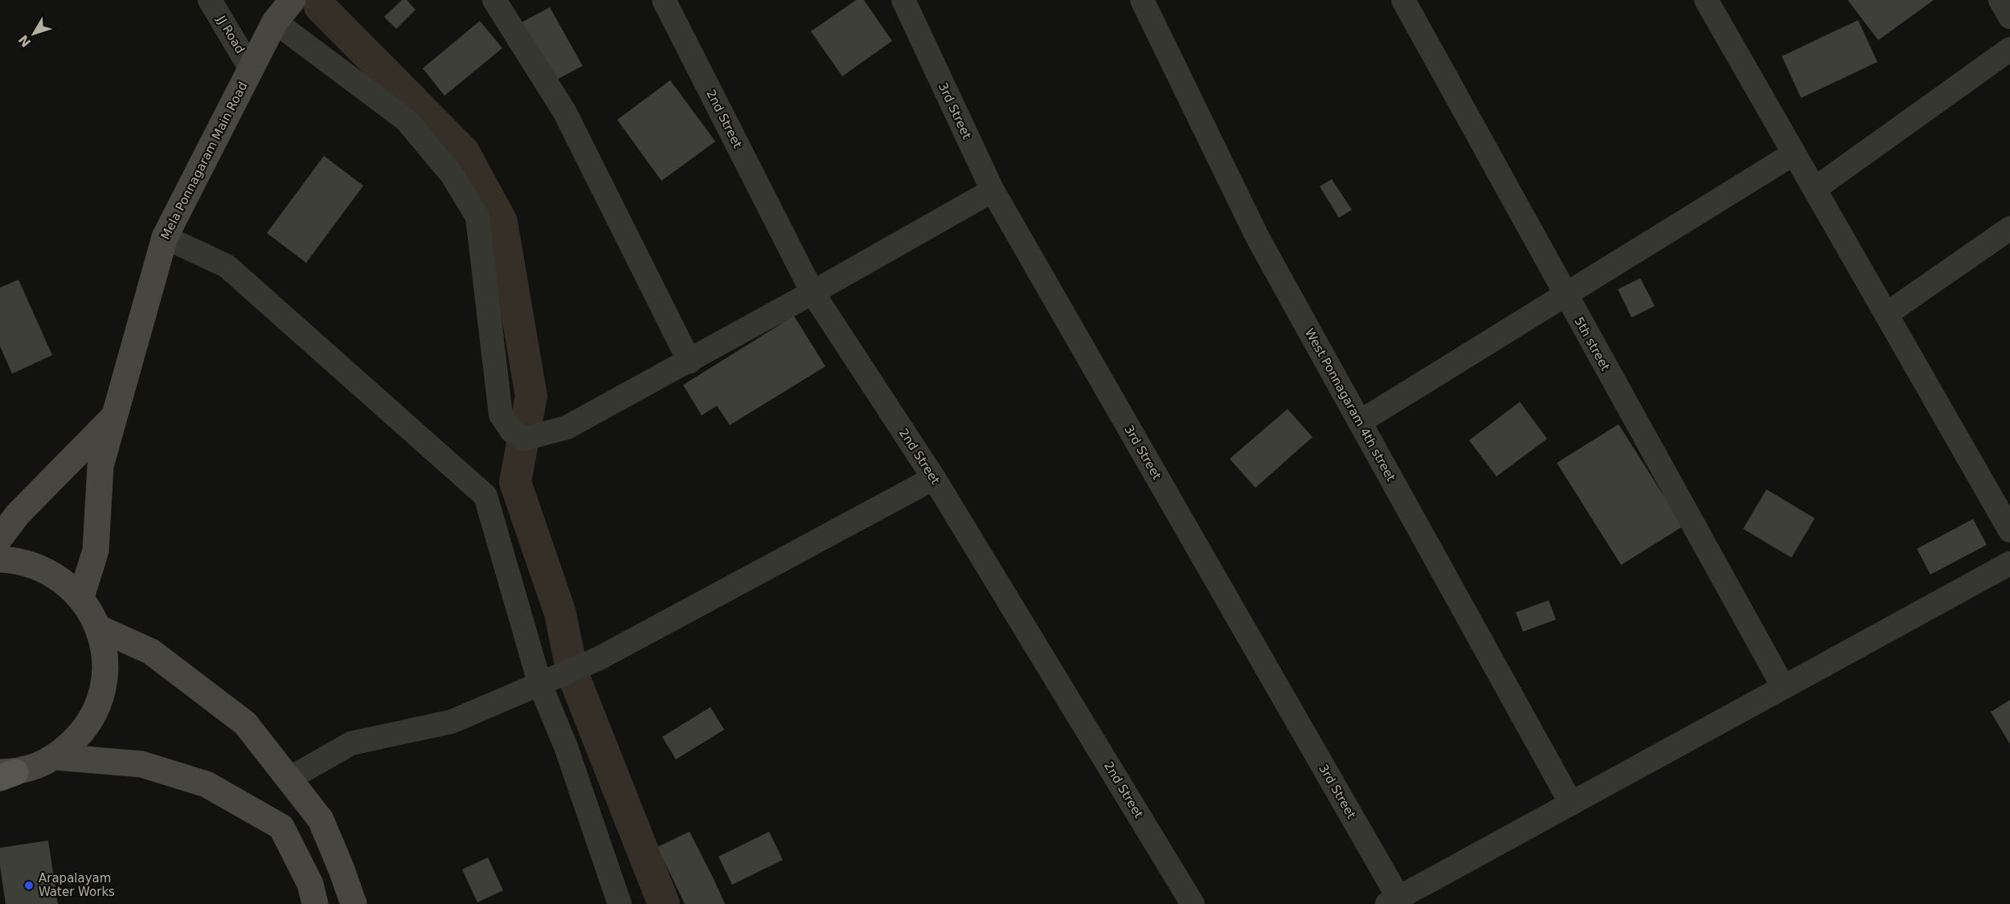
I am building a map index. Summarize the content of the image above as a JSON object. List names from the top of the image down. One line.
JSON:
{"streets":{"main road":["Mela Ponnagaram Main Road"],"street":["JJ Road","3rd Street","2nd Street","5th street","West Ponnagaram 4th street"]},"crossings":[["JJ Road","Mela Ponnagaram Main Road"]],"places":["Arapalayam Water Works"],"north":"bottom left"}
